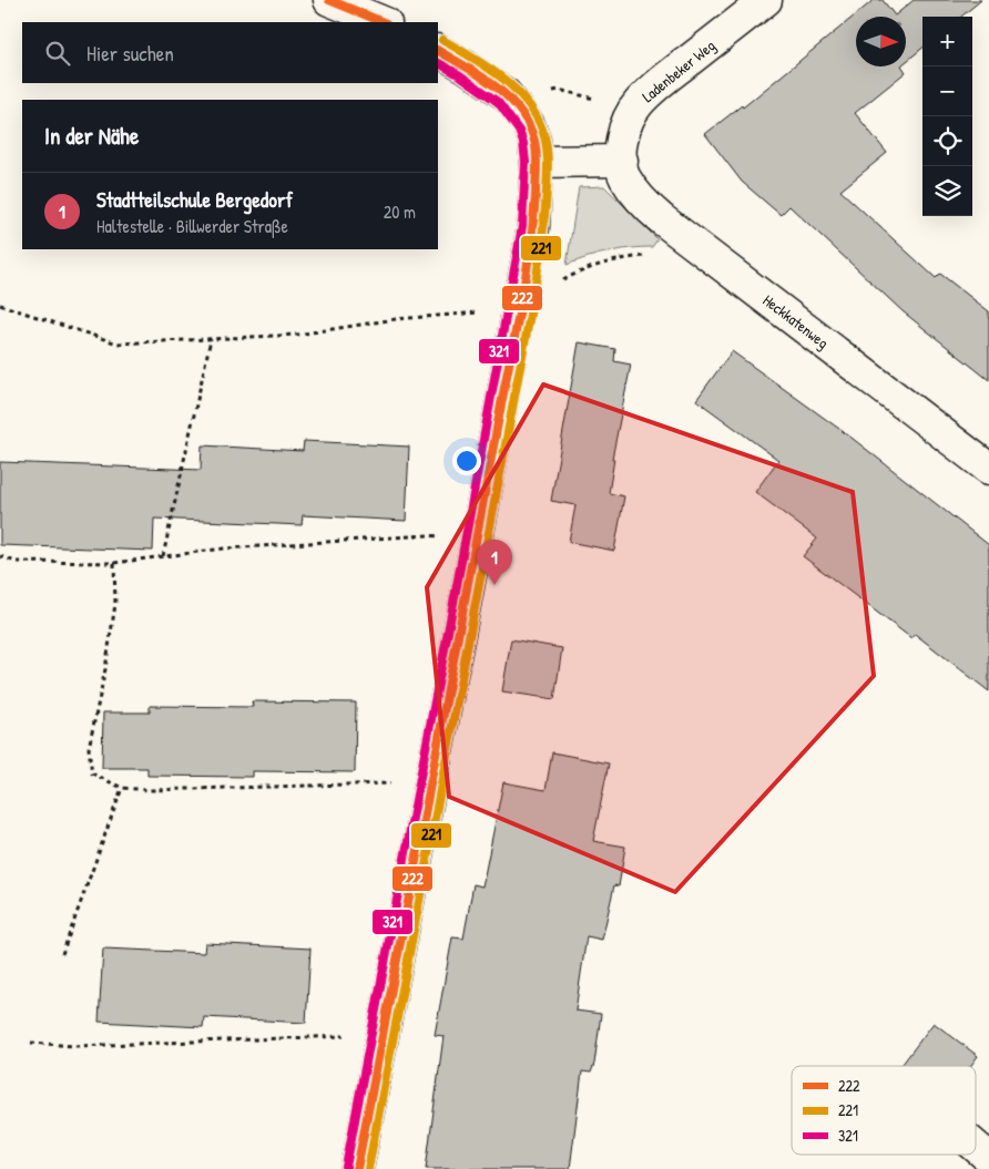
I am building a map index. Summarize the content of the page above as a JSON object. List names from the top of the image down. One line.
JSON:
{"streets":{"street":["Ladenbeker Weg","Heckkatenweg"]},"crossings":[["Ladenbeker Weg","Heckkatenweg"]],"lines":["transit line 222","transit line 221","transit line 321"],"legend":["222","221","321"],"north":"right","page":{"map_buttons":["+","−"],"search":"Hier suchen","heading":"In der Nähe","list":[{"mark":"1","name":"Stadtteilschule Bergedorf","note":"Haltestelle · Billwerder Straße","value":"20 m"}],"pins":"1"}}
